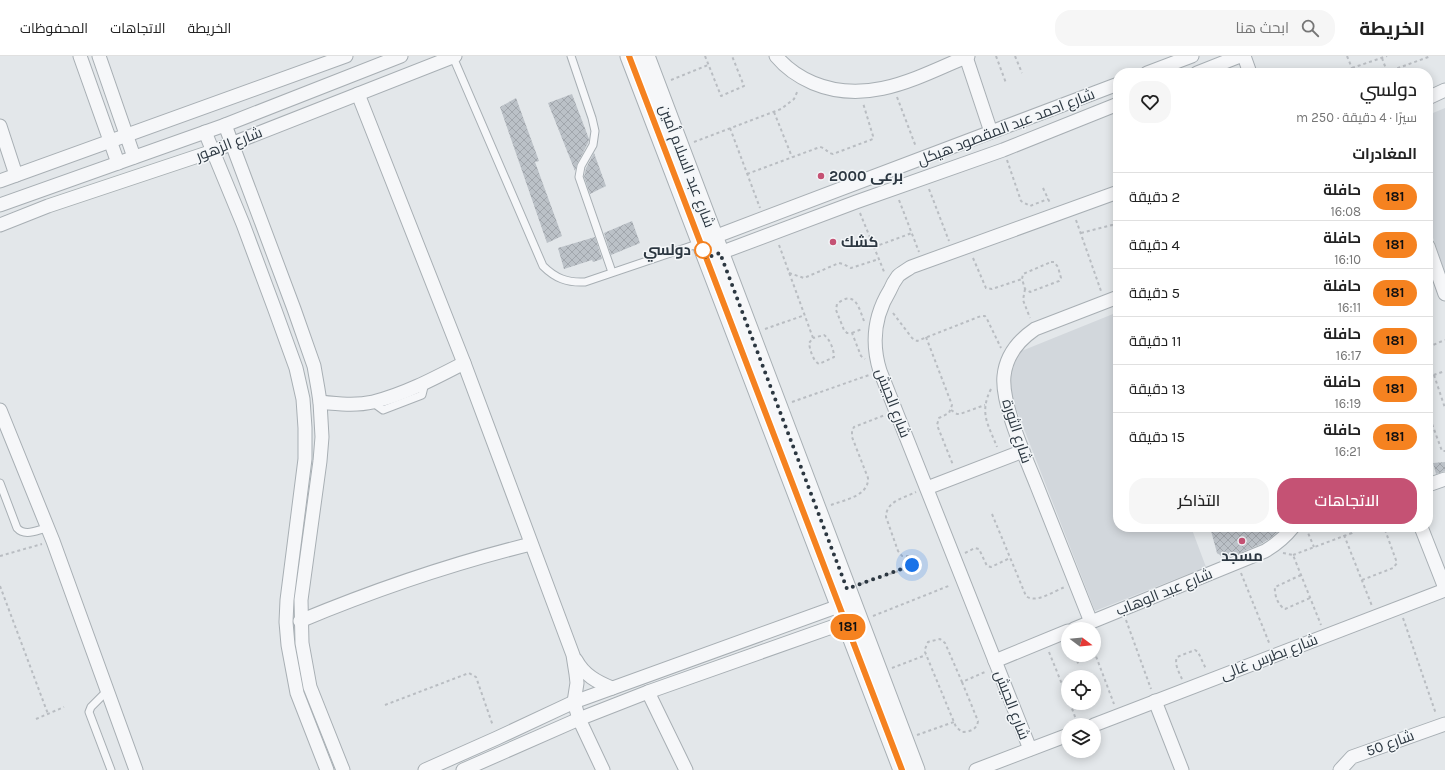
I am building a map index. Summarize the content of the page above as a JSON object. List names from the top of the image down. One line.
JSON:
{"streets":{"street":["شارع احمد عبد المقصود هيكل","شارع الزهور","شارع عبد السلام أمين","شارع الجيش","شارع الثورة","شارع عبد الوهاب","شارع بطرس غالى","شارع 50"]},"crossings":[["شارع احمد عبد المقصود هيكل","شارع عبد السلام أمين"],["شارع الثورة","شارع عبد الوهاب"]],"places":["برعى 2000","كشك","دولسي","مسجد"],"lines":["bus line 181"],"north":"right","page":{"header":"الخريطة","search":"ابحث هنا","nav":["الخريطة","الاتجاهات","المحفوظات"],"on_map":"181","heading":[["دولسي","سيرًا · 4 دقيقة · 250 m"],"المغادرات"],"list":[{"mark":"181","name":"حافلة","note":"16:08","value":"2 دقيقة"},{"mark":"181","name":"حافلة","note":"16:10","value":"4 دقيقة"},{"mark":"181","name":"حافلة","note":"16:11","value":"5 دقيقة"},{"mark":"181","name":"حافلة","note":"16:17","value":"11 دقيقة"},{"mark":"181","name":"حافلة","note":"16:19","value":"13 دقيقة"},{"mark":"181","name":"حافلة","note":"16:21","value":"15 دقيقة"}],"buttons":["الاتجاهات","التذاكر"]}}
